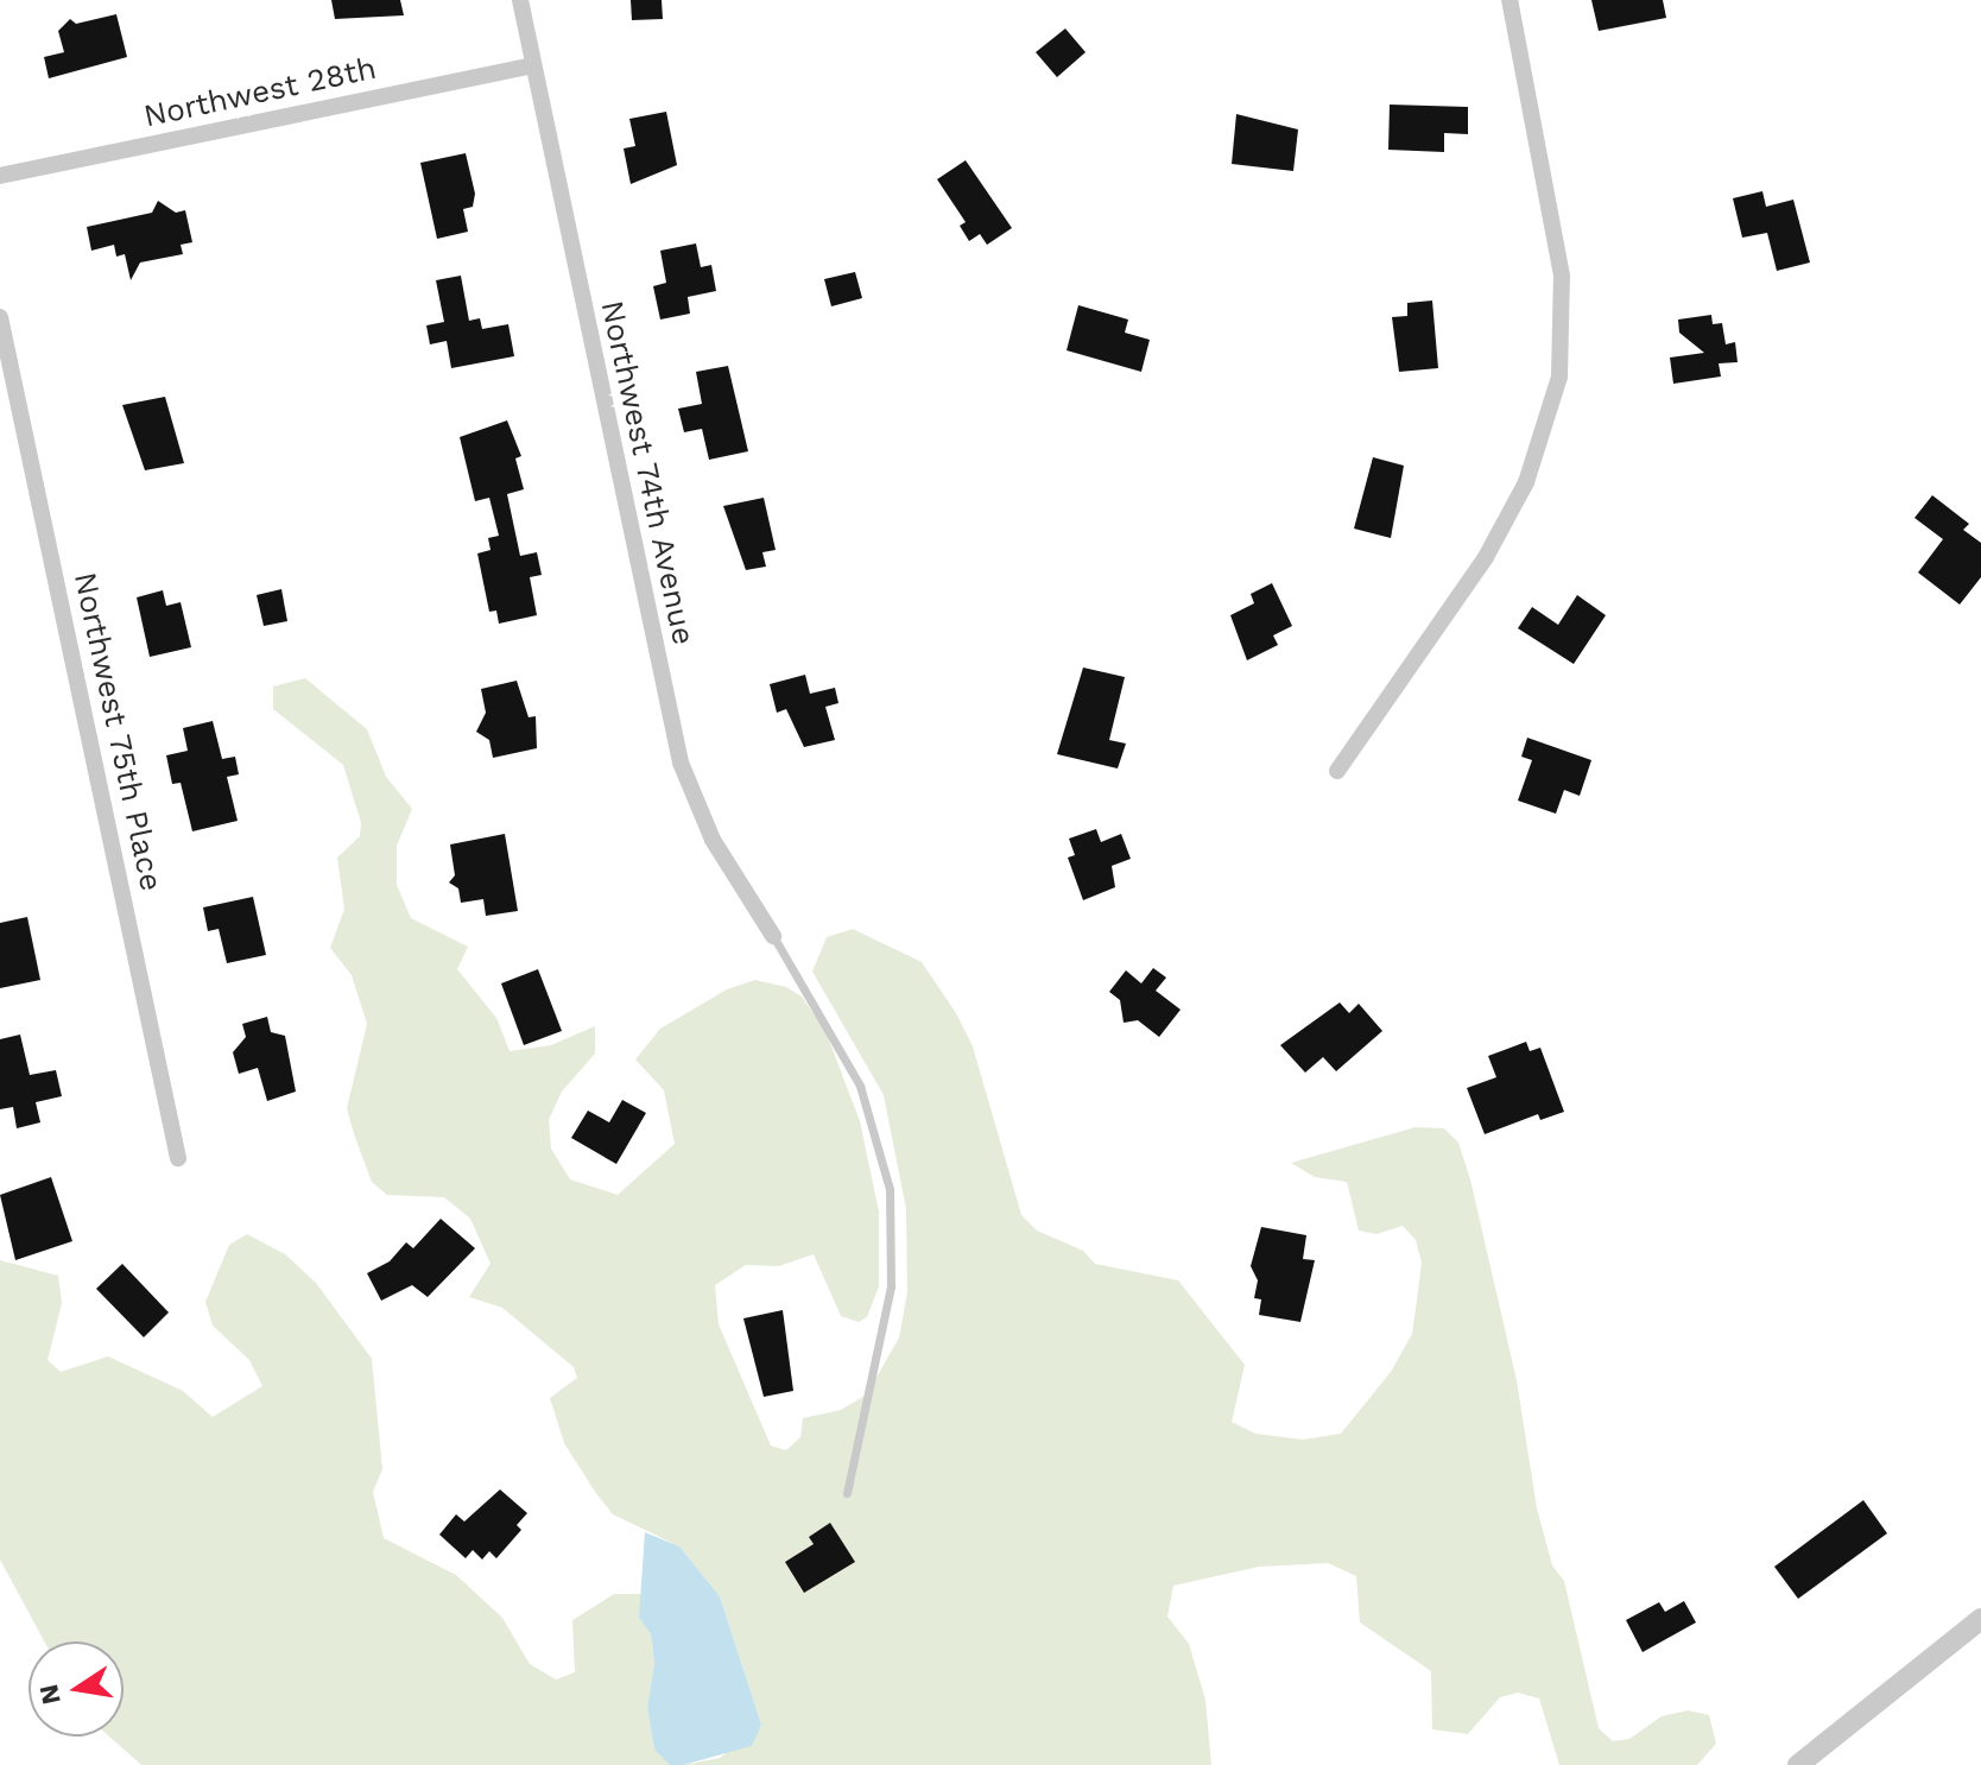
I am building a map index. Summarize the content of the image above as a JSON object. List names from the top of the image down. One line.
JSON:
{"streets":{"street":["Northwest 28th","Northwest 74th Avenue","Northwest 75th Place"]},"crossings":[["Northwest 28th","Northwest 74th Avenue"]],"north":"left"}
